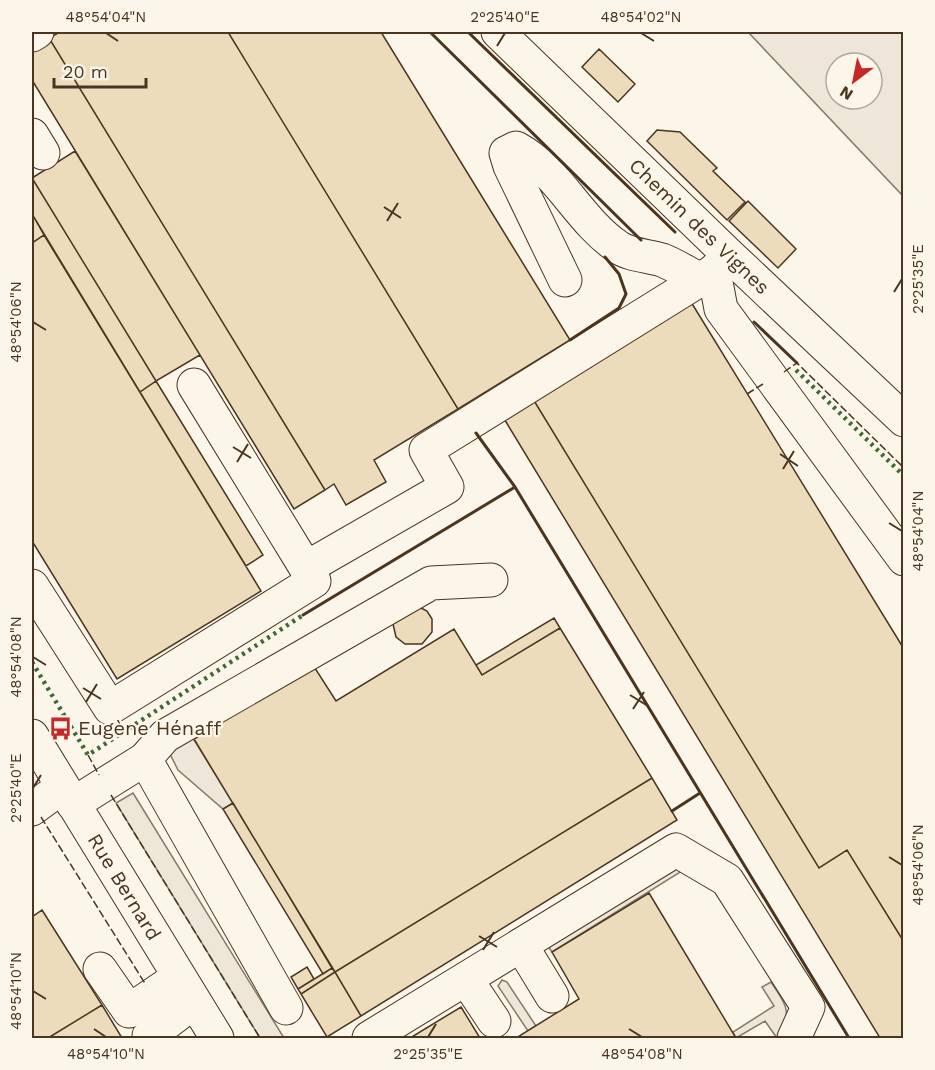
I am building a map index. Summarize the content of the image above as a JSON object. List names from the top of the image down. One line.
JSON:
{"streets":{"street":["Chemin des Vignes","Rue Bernard"]},"places":{"bus stop":["Eugène Hénaff"]},"scale_bar":"20 m","north":"bottom left","coordinates":["48°54'04\"N","2°25'40\"E","48°54'02\"N","2°25'35\"E","48°54'06\"N","48°54'08\"N","48°54'10\"N"]}
